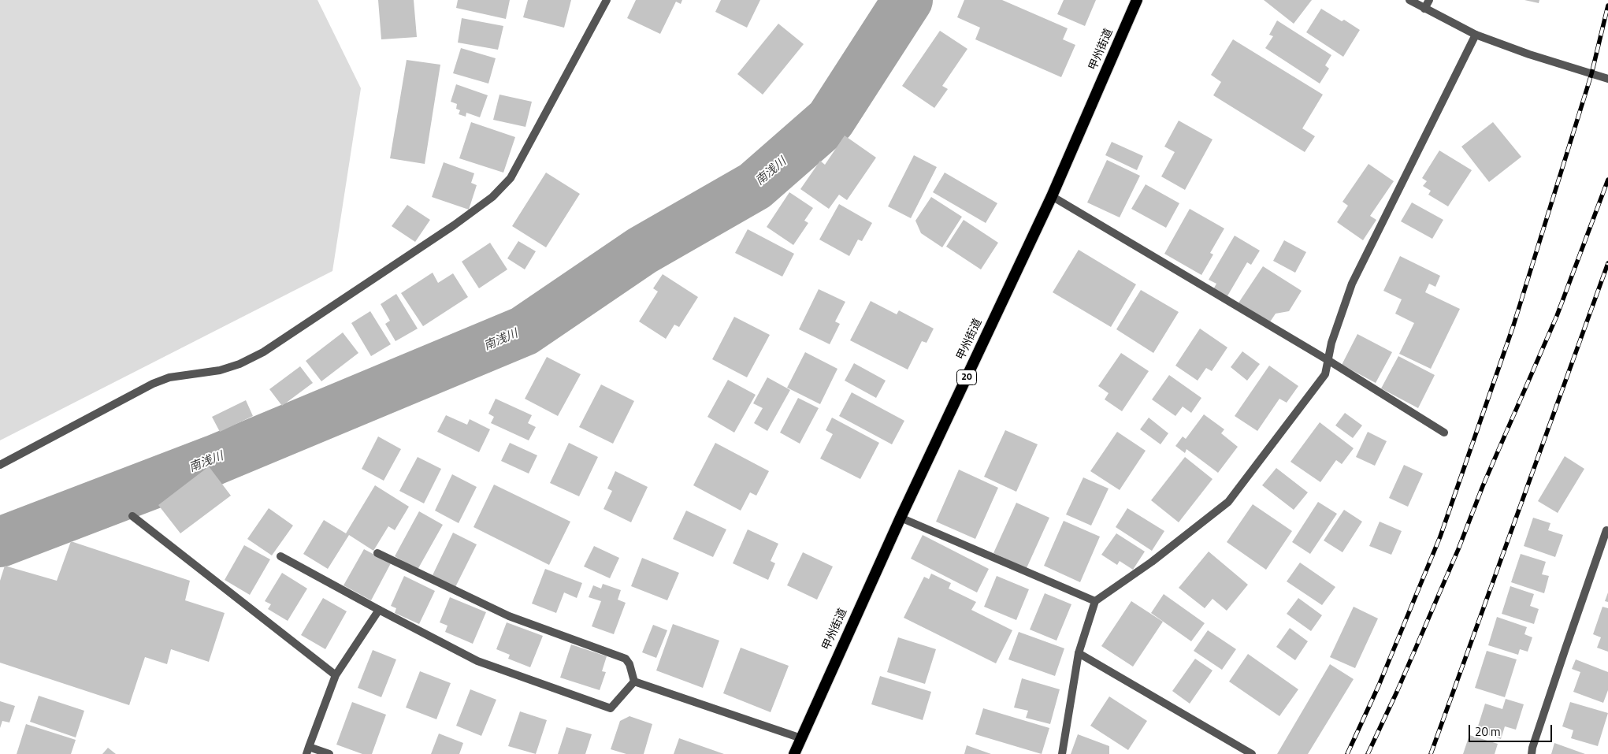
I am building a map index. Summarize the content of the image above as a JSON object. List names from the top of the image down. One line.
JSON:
{"streets":{"highway":["甲州街道","20"]},"water":["南浅川"],"scale_bar":"20 m"}
